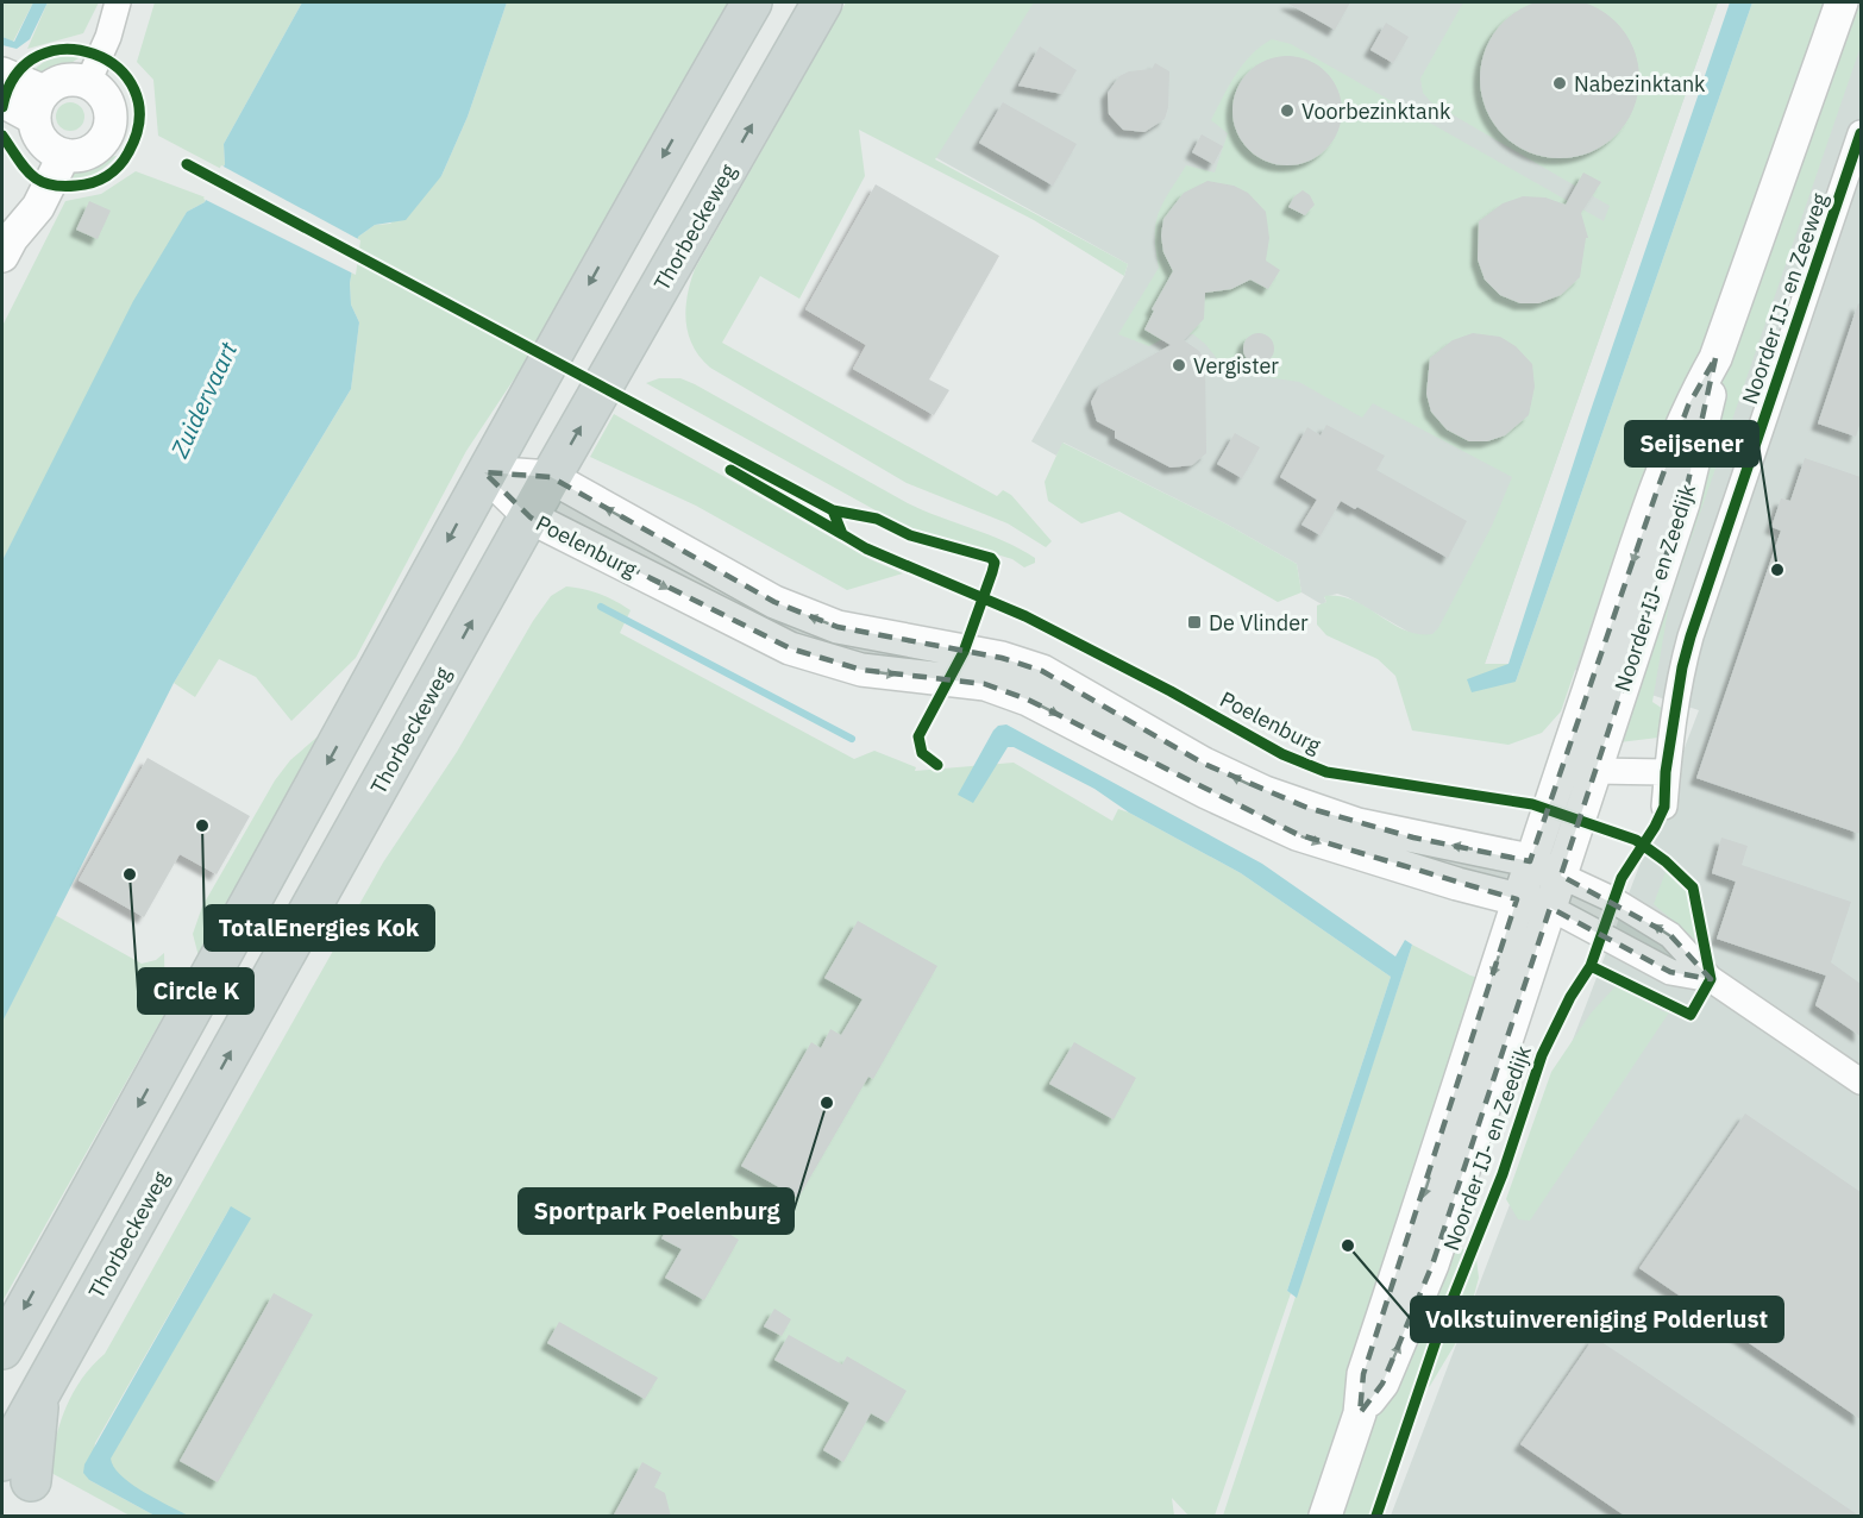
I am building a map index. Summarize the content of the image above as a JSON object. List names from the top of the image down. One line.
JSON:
{"streets":{"main road":["Thorbeckeweg"],"street":["Noorder IJ- en Zeeweg","Poelenburg","Noorder IJ- en Zeedijk"]},"crossings":[["Thorbeckeweg","Poelenburg"],["Poelenburg","Noorder IJ- en Zeedijk"]],"water":["Zuidervaart"],"places":{"other":["Nabezinktank","Voorbezinktank","Vergister","Seijsener","TotalEnergies Kok","Circle K","Sportpark Poelenburg","Volkstuinvereniging Polderlust"],"transit":["De Vlinder"]}}
